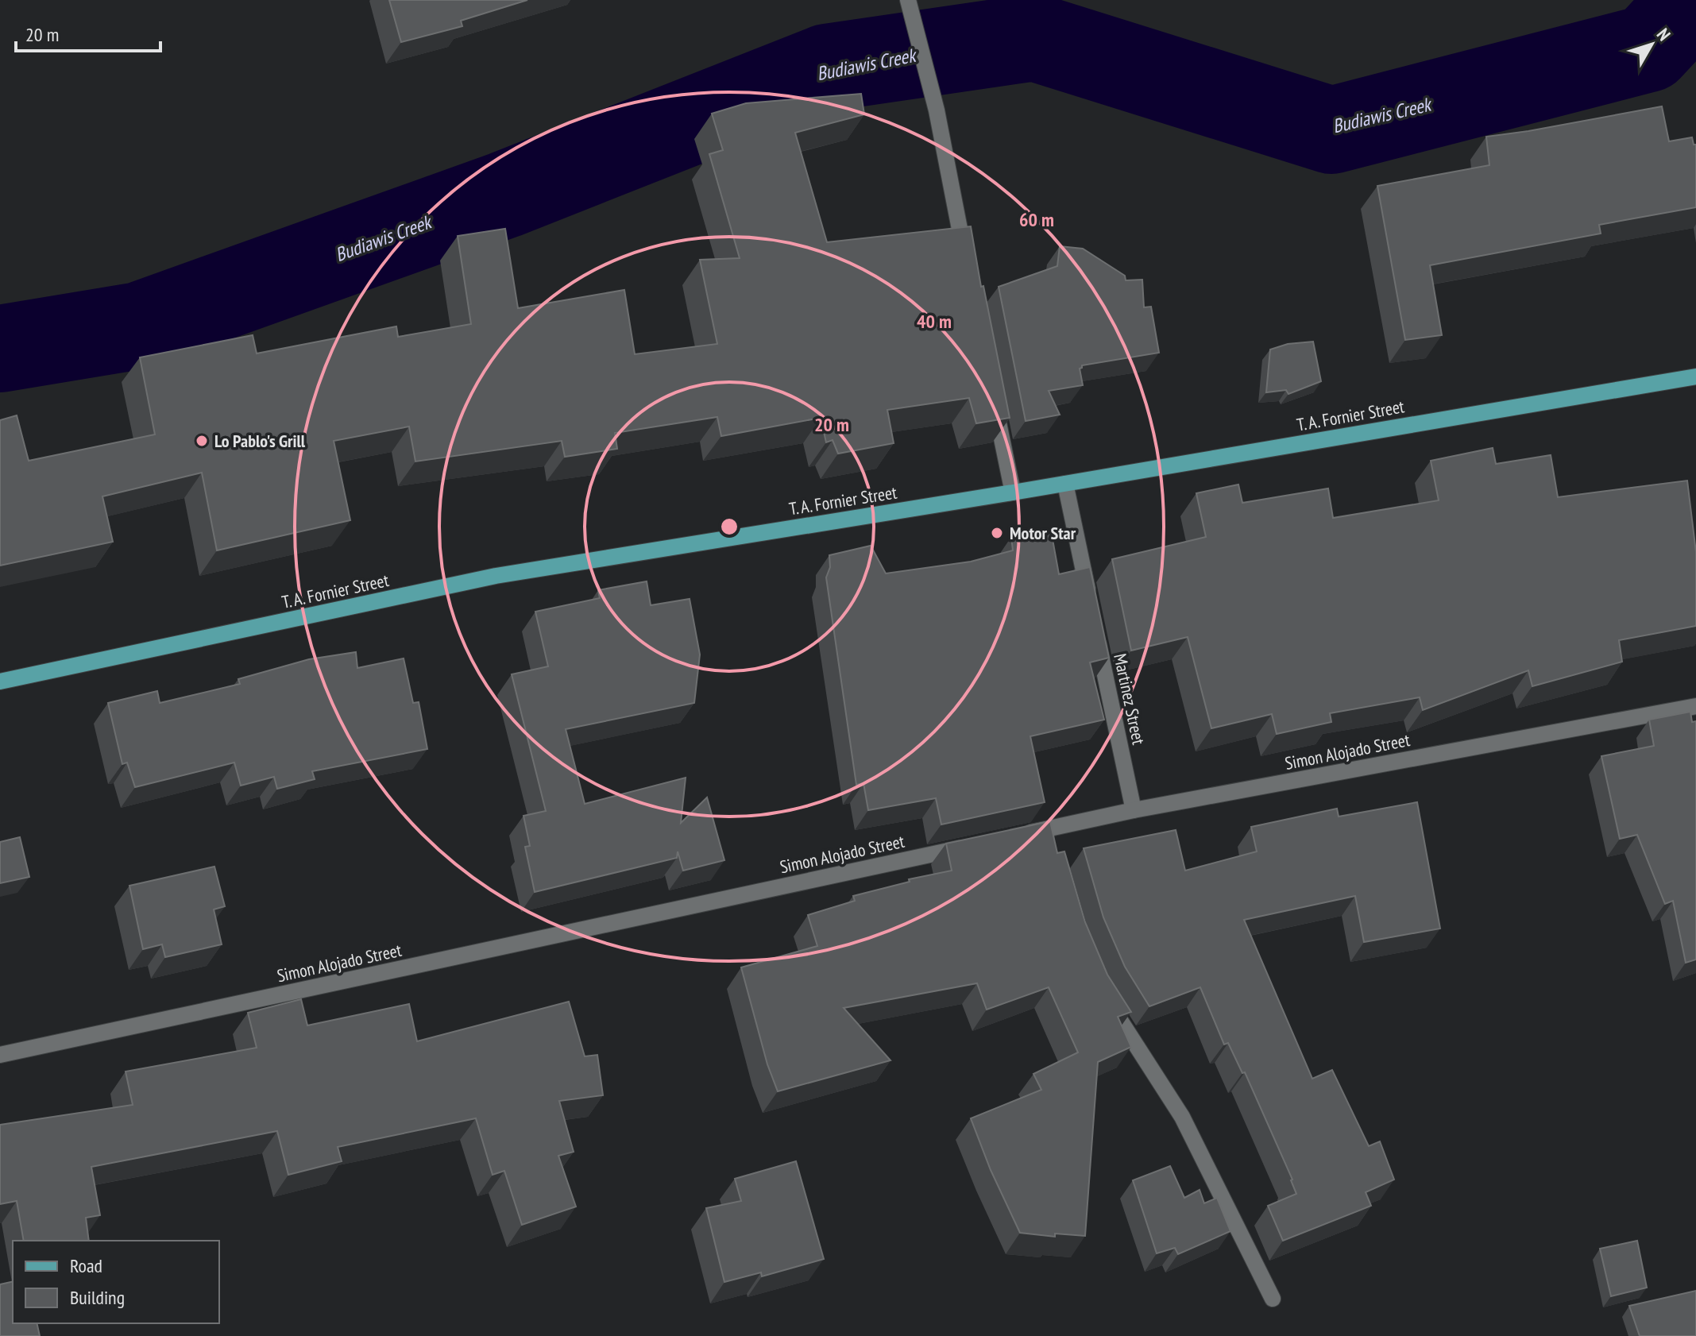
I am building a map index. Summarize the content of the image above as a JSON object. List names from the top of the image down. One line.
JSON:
{"streets":{"main road":["T. A. Fornier Street"],"street":["Martinez Street","Simon Alojado Street"]},"crossings":[["Martinez Street","Simon Alojado Street"]],"water":["Budiawis Creek"],"places":["Lo Pablo's Grill","Motor Star"],"legend":["Road","Building"],"scale_bar":"20 m","north":"top right","rings":["60 m","40 m","20 m"]}
